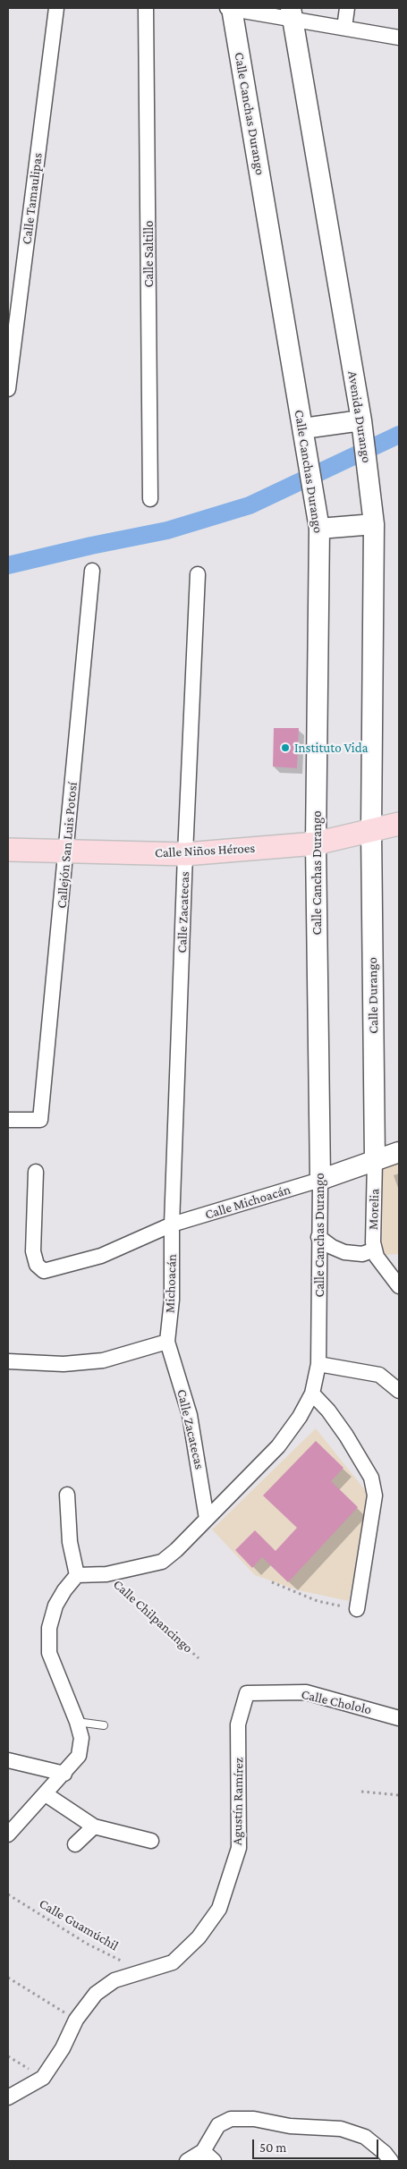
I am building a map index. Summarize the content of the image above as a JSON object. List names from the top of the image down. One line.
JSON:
{"streets":{"main road":["Calle Canchas Durango","Avenida Durango","Calle Niños Héroes","Calle Durango","Calle Michoacán"],"street":["Calle Tamaulipas","Calle Saltillo","Callejón San Luis Potosí","Calle Zacatecas","Morelia","Michoacán","Calle Chololo","Agustín Ramírez"],"path":["Calle Chilpancingo","Calle Guamúchil"]},"crossings":[["Calle Canchas Durango","Calle Niños Héroes"],["Calle Canchas Durango","Calle Zacatecas"],["Calle Canchas Durango","Calle Michoacán"],["Calle Canchas Durango","Calle Chilpancingo"],["Avenida Durango","Calle Niños Héroes"],["Avenida Durango","Calle Durango"],["Callejón San Luis Potosí","Calle Niños Héroes"],["Calle Niños Héroes","Calle Zacatecas"],["Calle Niños Héroes","Calle Durango"],["Calle Zacatecas","Calle Michoacán"],["Calle Zacatecas","Michoacán"],["Calle Durango","Calle Michoacán"],["Calle Durango","Morelia"],["Calle Michoacán","Morelia"],["Calle Michoacán","Michoacán"],["Calle Chololo","Agustín Ramírez"],["Agustín Ramírez","Calle Guamúchil"]],"places":["Instituto Vida"],"scale_bar":"50 m"}
